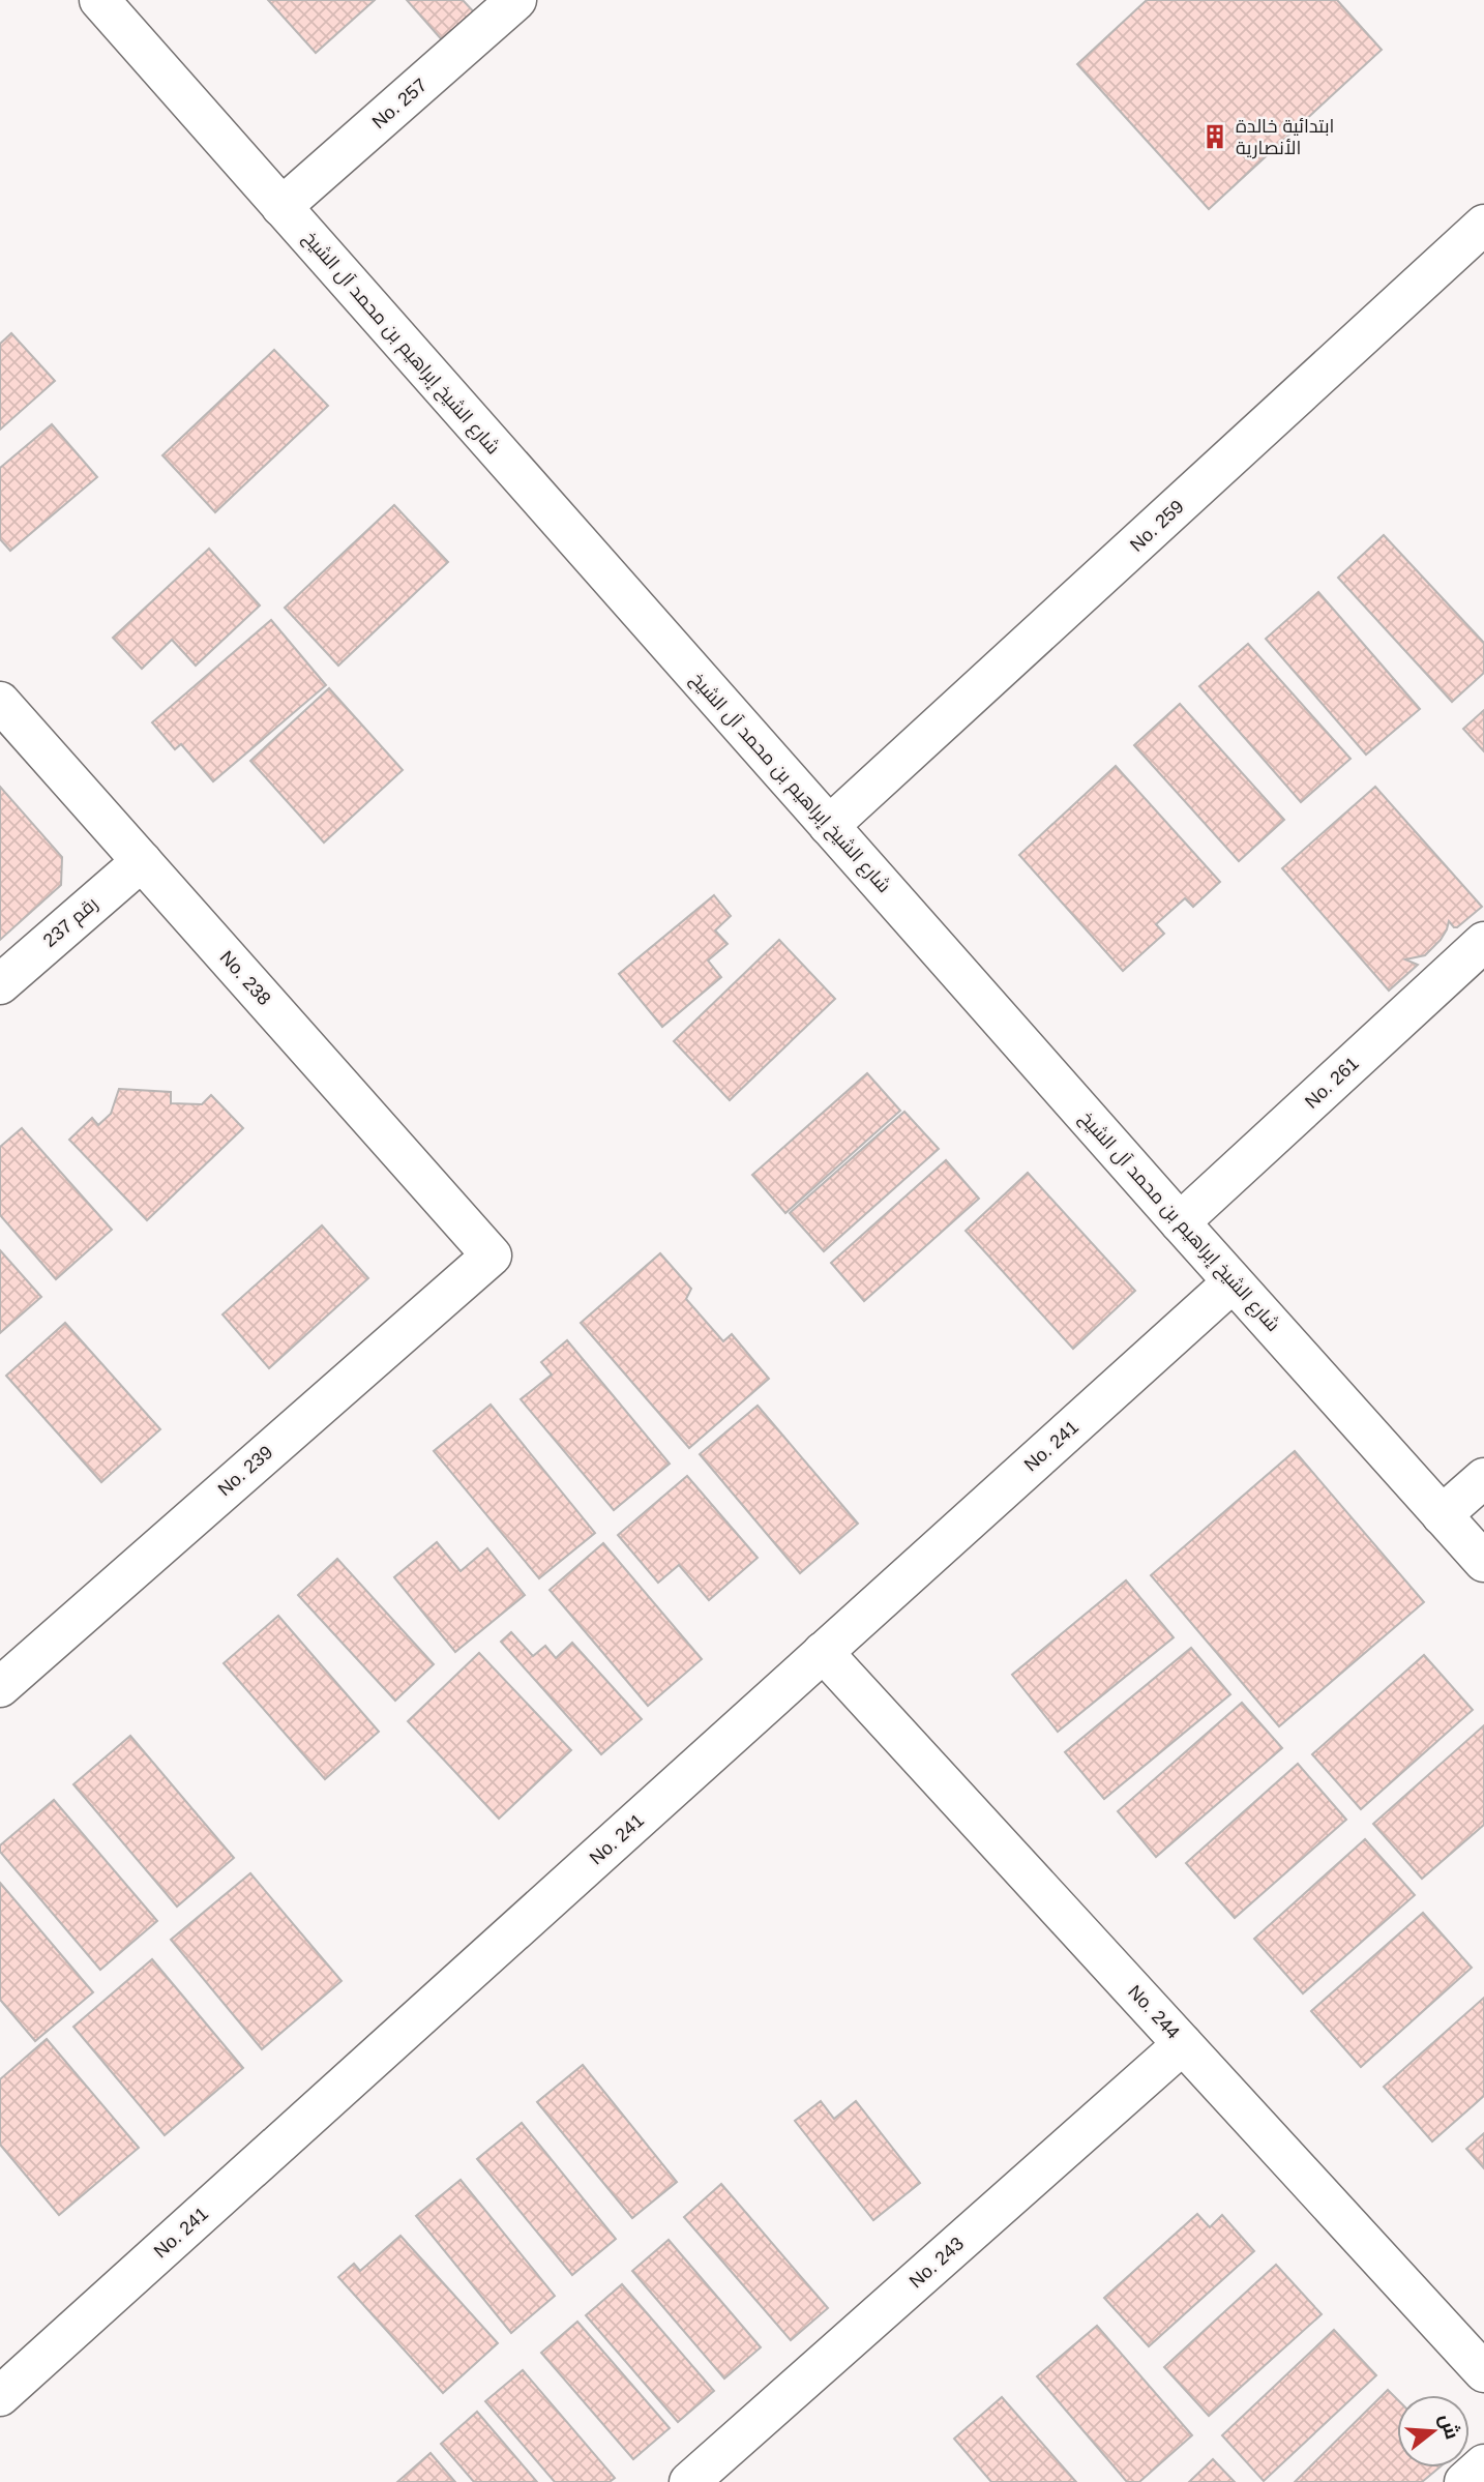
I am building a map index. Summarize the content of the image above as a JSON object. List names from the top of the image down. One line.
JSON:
{"streets":{"street":["No. 257","شارع الشيخ إبراهيم بن محمد آل الشيخ","No. 259","رقم 237","No. 238","No. 261","No. 241","No. 239","No. 244","No. 243"]},"crossings":[["No. 257","شارع الشيخ إبراهيم بن محمد آل الشيخ"],["شارع الشيخ إبراهيم بن محمد آل الشيخ","No. 259"],["شارع الشيخ إبراهيم بن محمد آل الشيخ","No. 261"],["شارع الشيخ إبراهيم بن محمد آل الشيخ","No. 241"],["رقم 237","No. 238"],["No. 238","No. 239"],["No. 241","No. 244"],["No. 244","No. 243"]],"places":{"building":["ابتدائية خالدة الأنصارية"]},"north":"right"}
